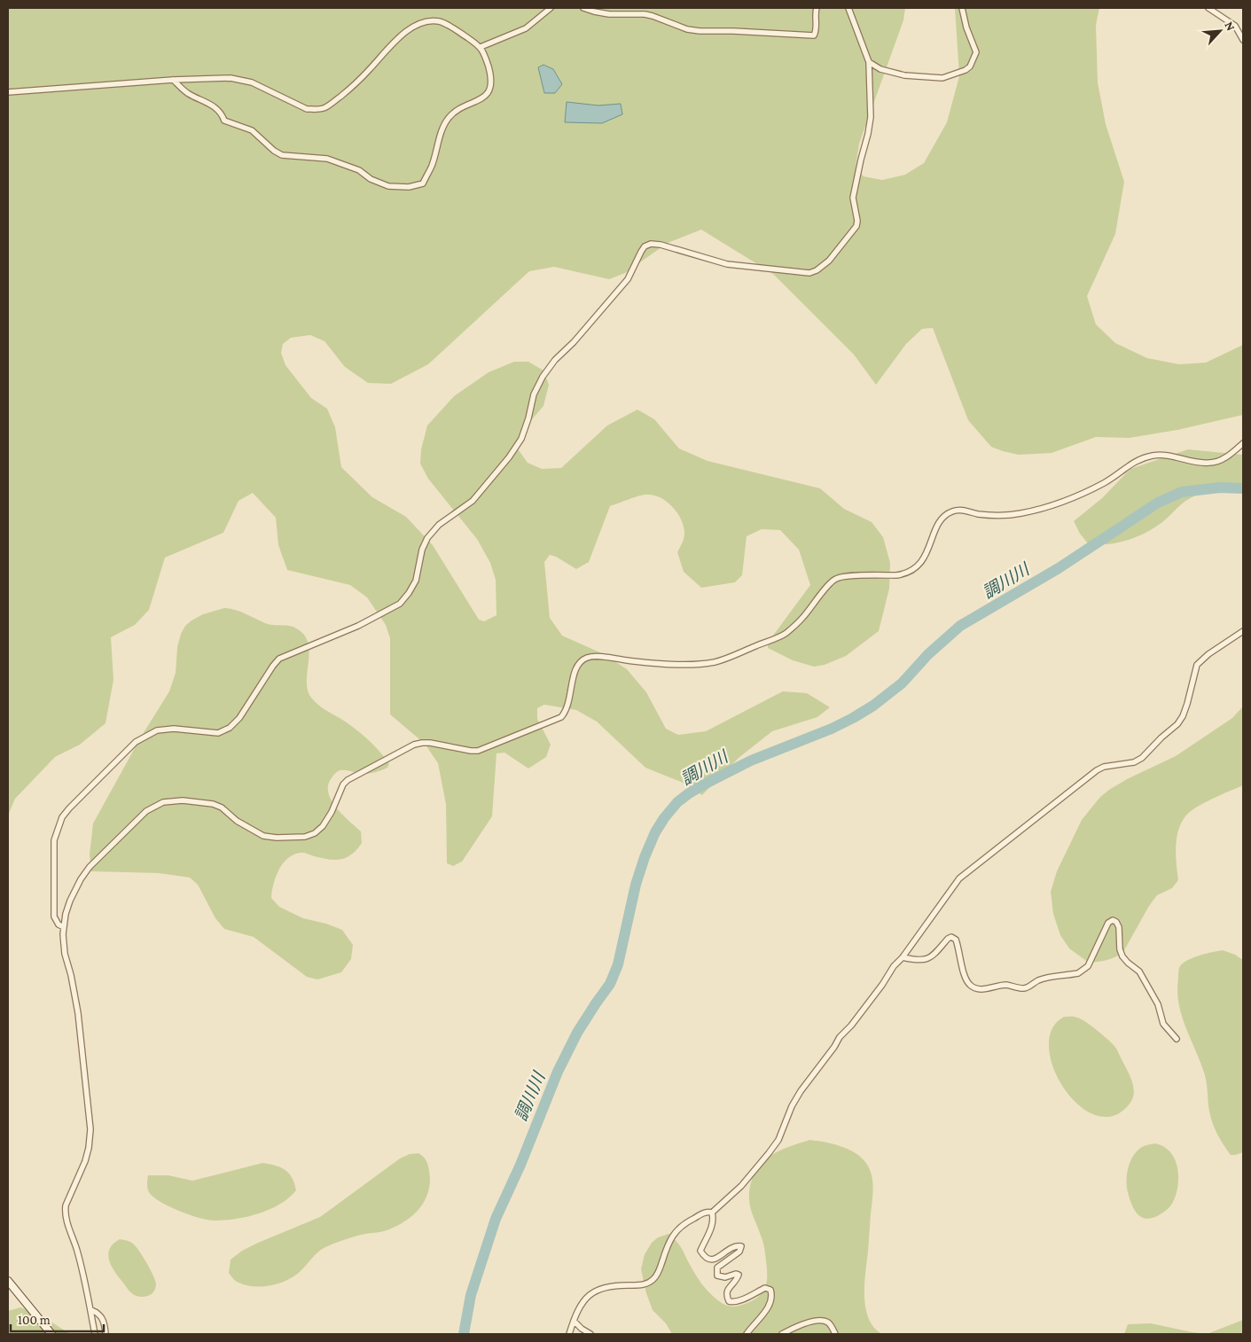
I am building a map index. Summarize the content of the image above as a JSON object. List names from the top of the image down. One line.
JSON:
{"water":["調川川"],"scale_bar":"100 m","north":"top right"}
